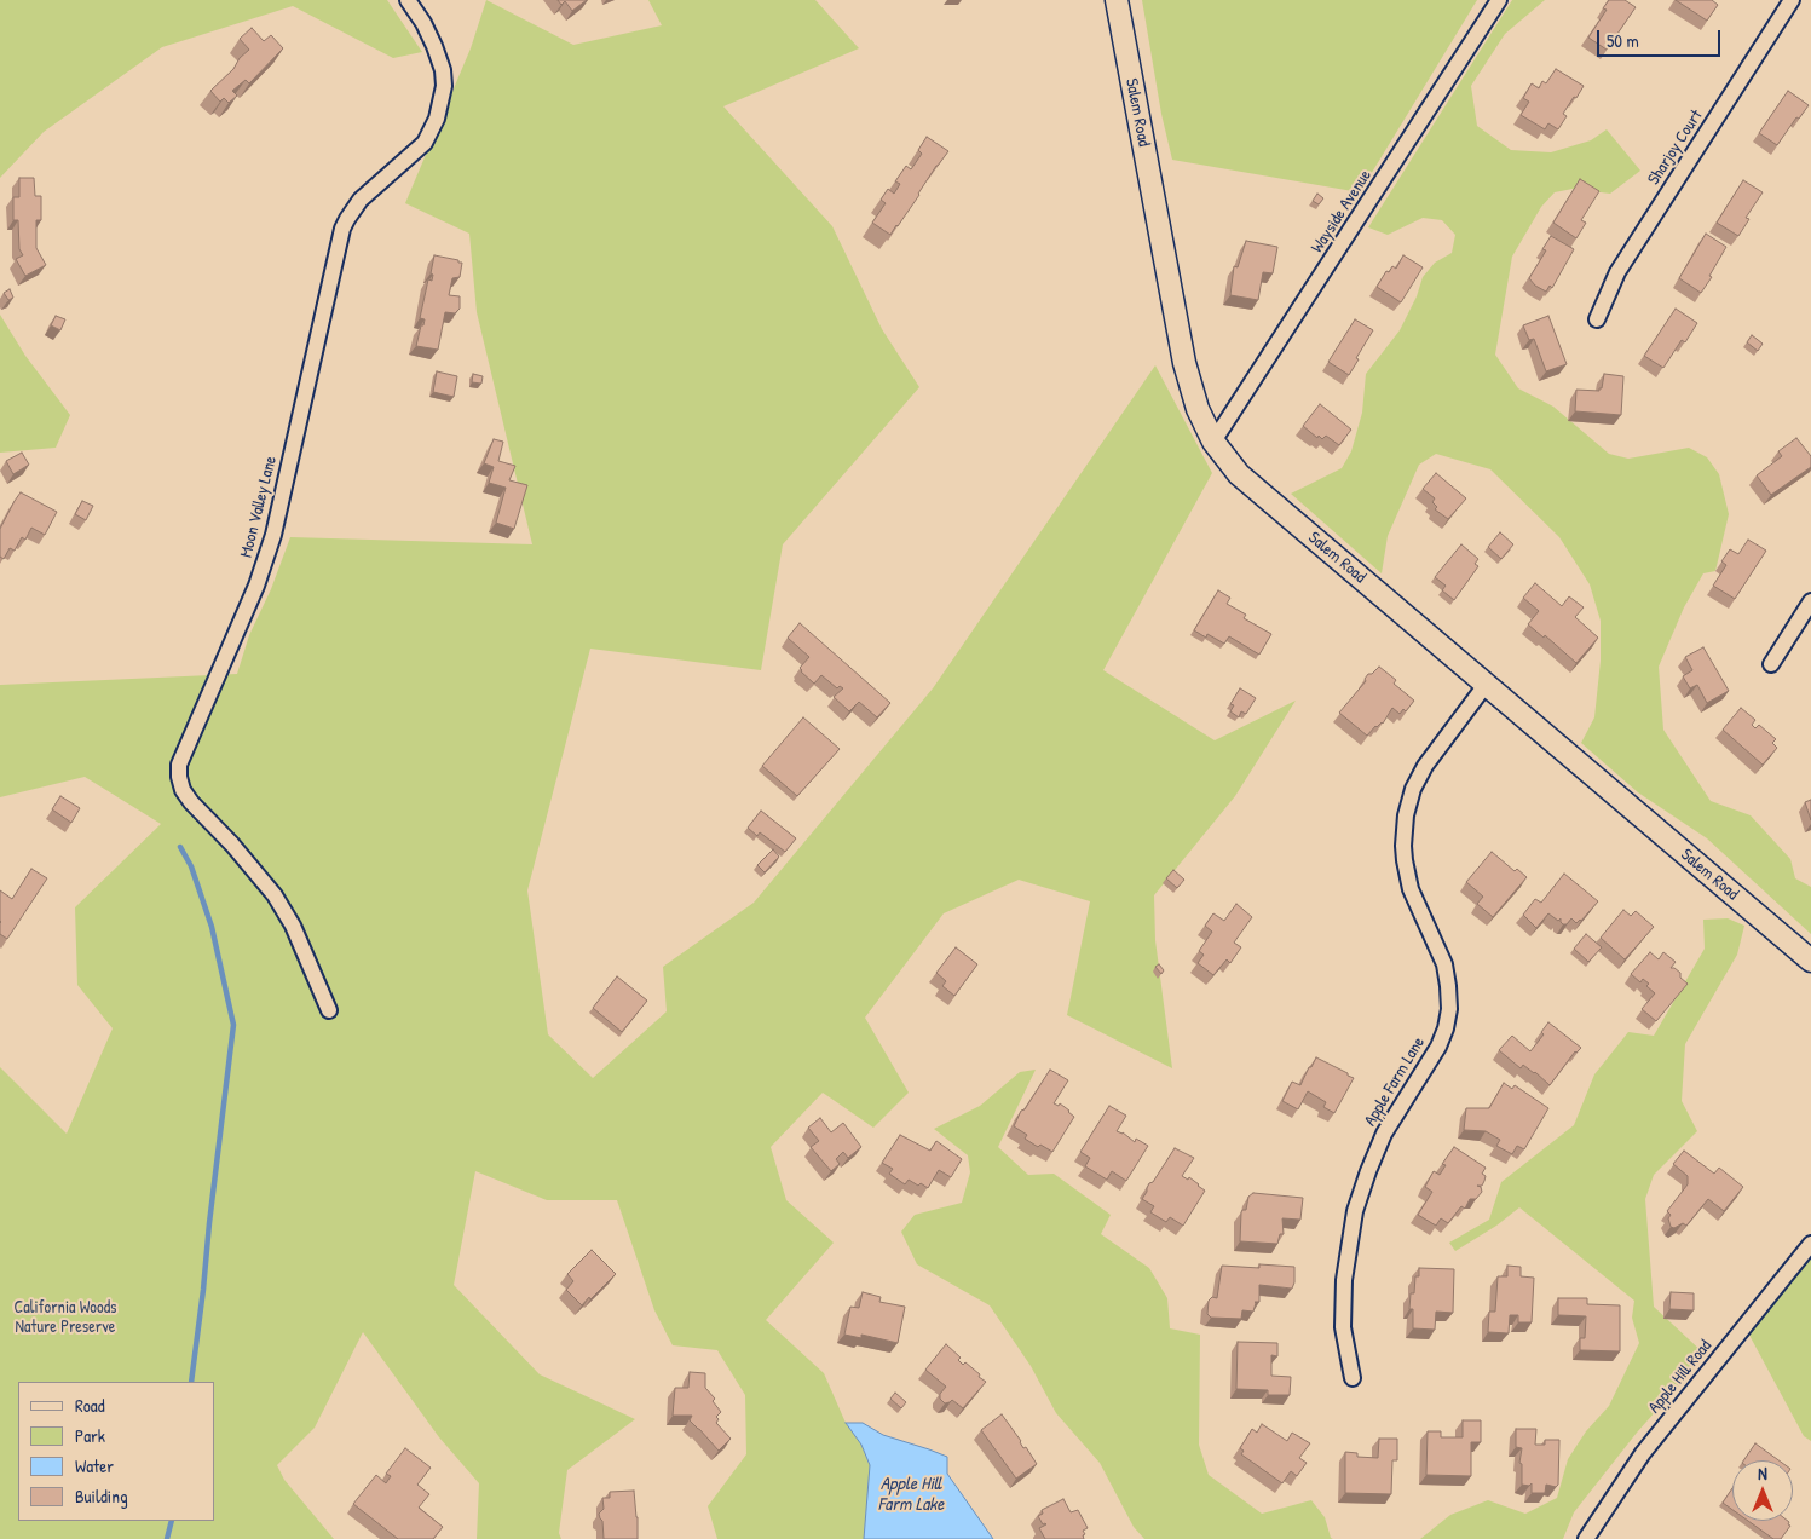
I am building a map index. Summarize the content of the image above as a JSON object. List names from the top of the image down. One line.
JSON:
{"streets":{"street":["Salem Road","Sharjoy Court","Wayside Avenue","Moon Valley Lane","Apple Farm Lane","Apple Hill Road"]},"crossings":[["Salem Road","Wayside Avenue"],["Salem Road","Apple Farm Lane"]],"water":["Apple Hill Farm Lake"],"parks":["California Woods Nature Preserve"],"legend":["Road","Park","Water","Building"],"scale_bar":"50 m","north":"top"}
